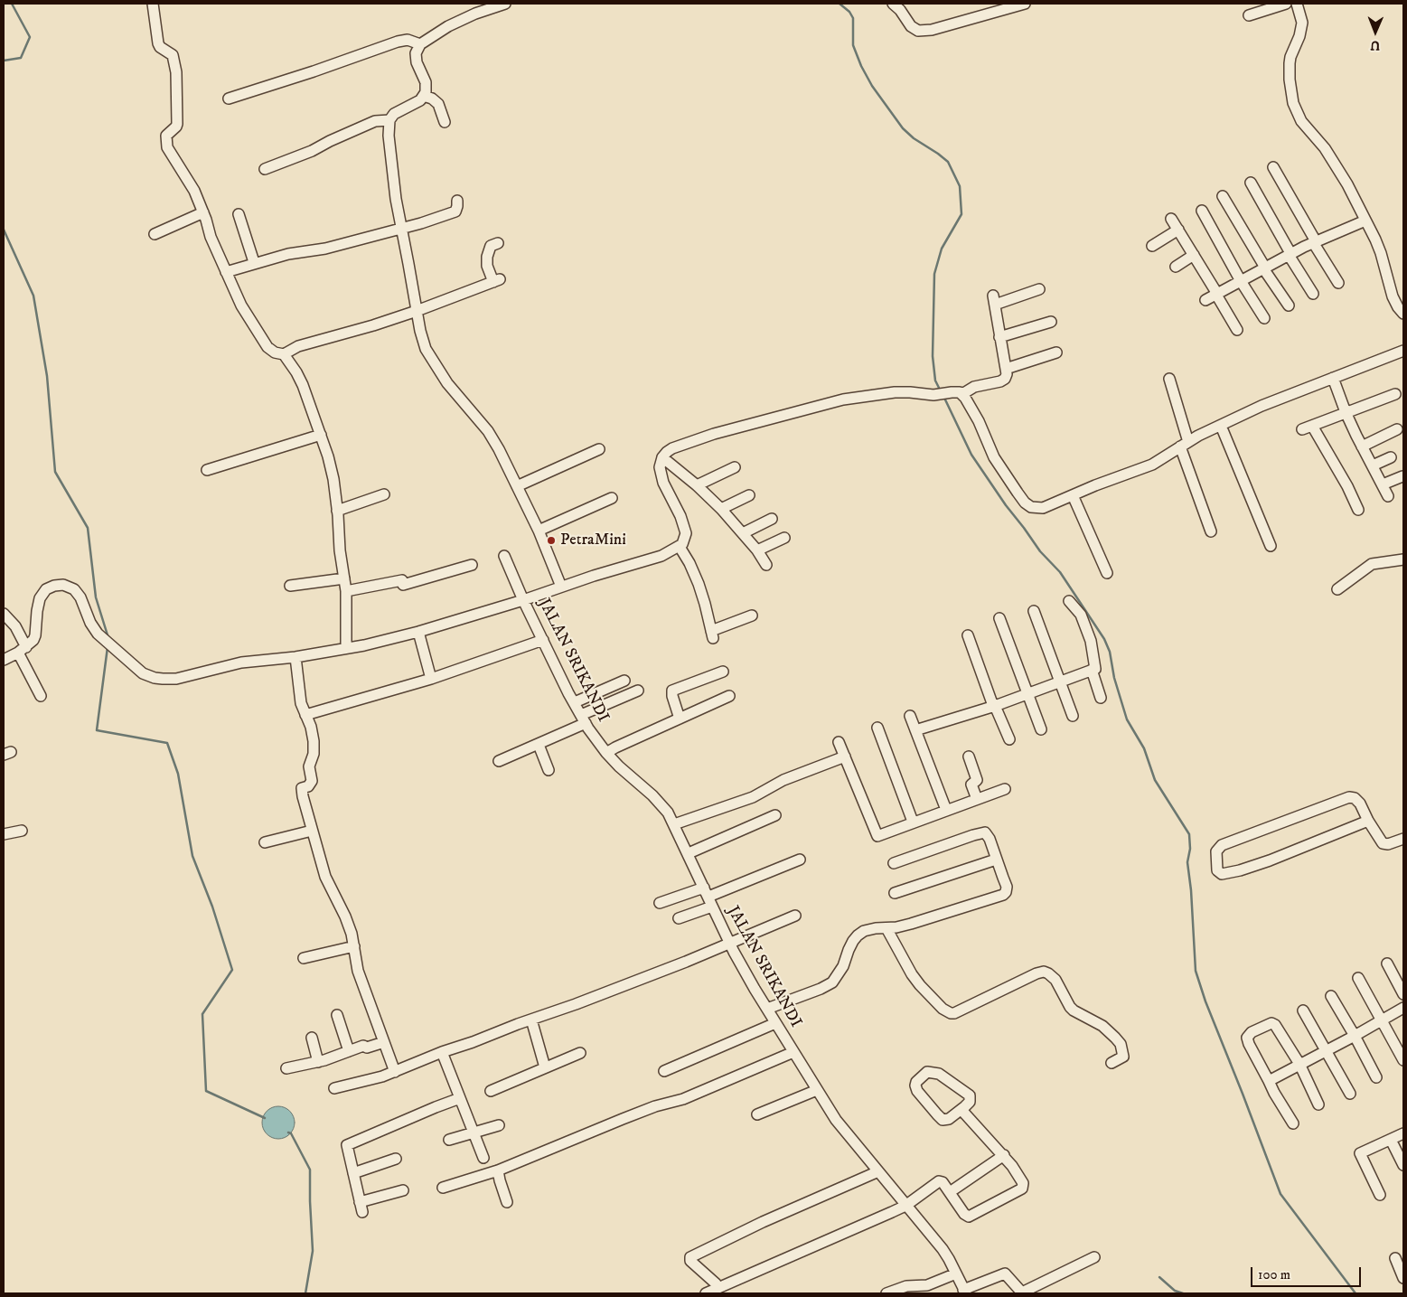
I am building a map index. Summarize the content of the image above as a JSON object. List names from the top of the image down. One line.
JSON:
{"streets":{"street":["JALAN SRIKANDI"]},"places":["PetraMini"],"scale_bar":"100 m","north":"bottom"}
